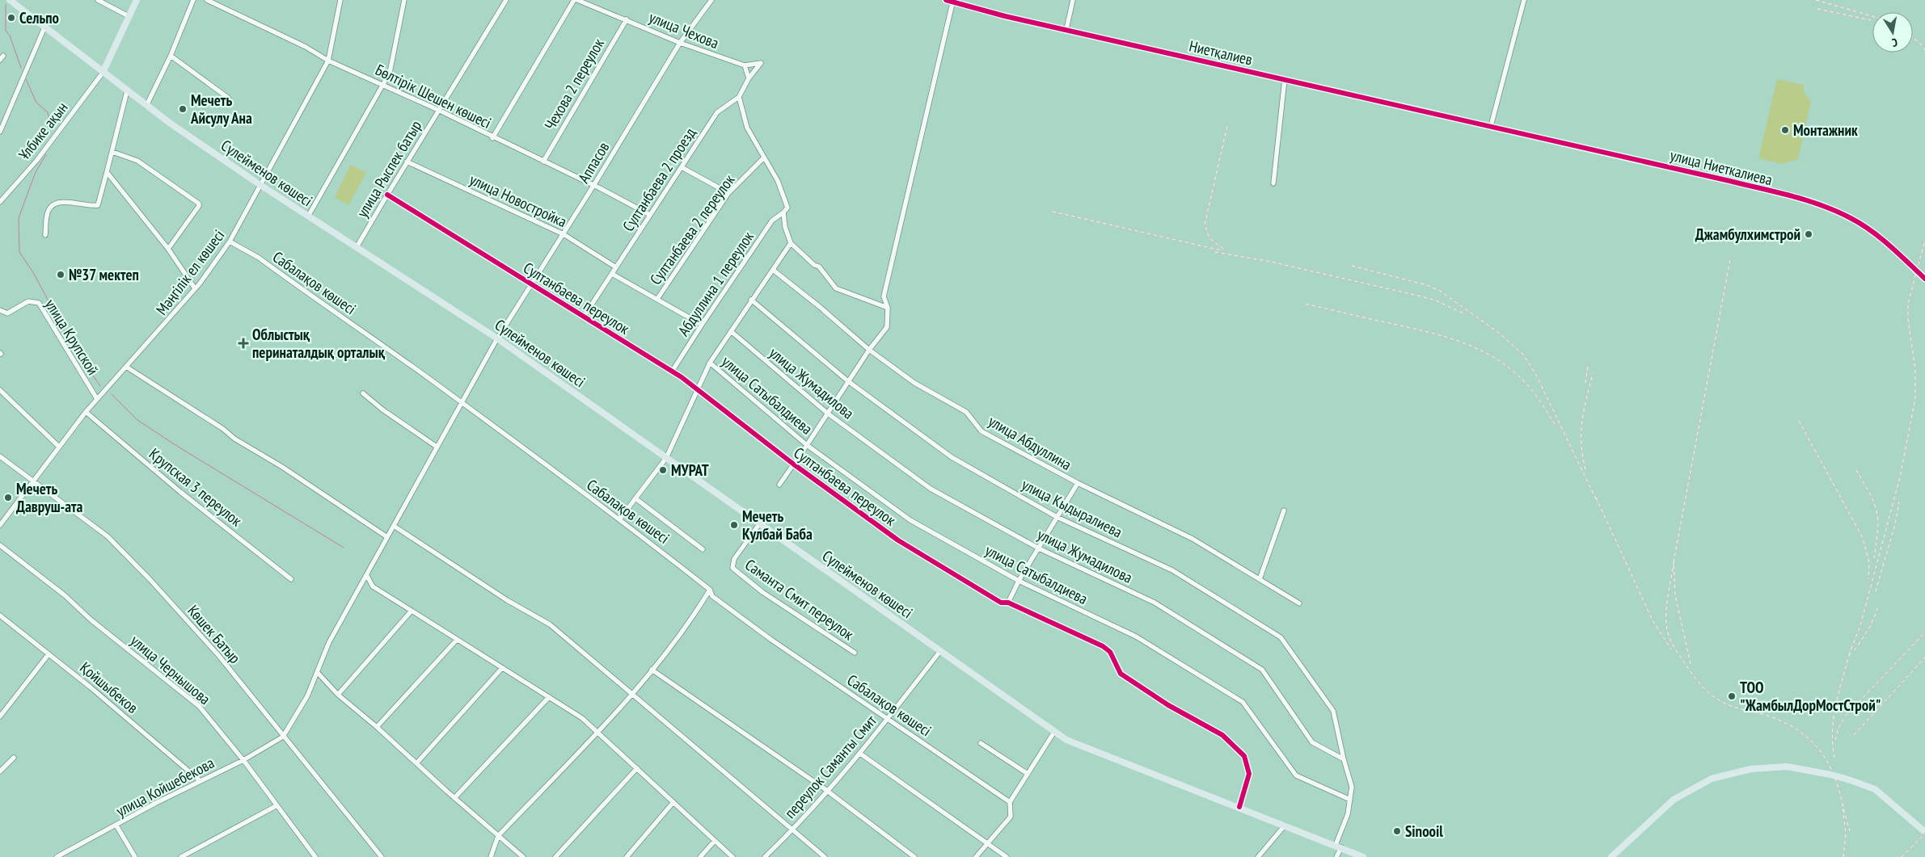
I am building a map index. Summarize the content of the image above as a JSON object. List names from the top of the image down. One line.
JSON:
{"streets":{"main road":["Сүлейменов көшесі"],"street":["улица Чехова","Ниетқалиев","Чехова 2 переулок","Бөлтірік Шешен көшесі","Ұлбике ақын","Аппасов","улица Ниеткалиева","улица Рыспек батыр","Султанбаева 2 проезд","улица Новостройка","Султанбаева 2 переулок","Мәңгілік ел көшесі","Сабалақов көшесі","Абдуллина 1 переулок","Султанбаева переулок","улица Крупской","улица Жумадилова","улица Сатыбалдиева","улица Абдуллина","Крупская 3 переулок","улица Кыдыралиева","Саманта Смит переулок","Көшек Батыр","улица Чернышова","Қойшыбеков","переулок Саманты Смит","улица Койшебекова"]},"crossings":[["улица Чехова","Чехова 2 переулок"],["улица Чехова","Аппасов"],["улица Чехова","Султанбаева 2 проезд"],["Ниетқалиев","улица Ниеткалиева"],["Чехова 2 переулок","Бөлтірік Шешен көшесі"],["Бөлтірік Шешен көшесі","Аппасов"],["Бөлтірік Шешен көшесі","улица Рыспек батыр"],["Бөлтірік Шешен көшесі","Султанбаева 2 проезд"],["Бөлтірік Шешен көшесі","Мәңгілік ел көшесі"],["Ұлбике ақын","Сүлейменов көшесі"],["Аппасов","Сүлейменов көшесі"],["Аппасов","улица Новостройка"],["Аппасов","Сабалақов көшесі"],["Аппасов","Султанбаева переулок"],["Аппасов","Көшек Батыр"],["Аппасов","улица Койшебекова"],["улица Рыспек батыр","Сүлейменов көшесі"],["улица Рыспек батыр","улица Новостройка"],["улица Рыспек батыр","Султанбаева переулок"],["Сүлейменов көшесі","Мәңгілік ел көшесі"],["Сүлейменов көшесі","Султанбаева переулок"],["Сүлейменов көшесі","Саманта Смит переулок"],["Сүлейменов көшесі","переулок Саманты Смит"],["Султанбаева 2 проезд","улица Новостройка"],["Султанбаева 2 проезд","Султанбаева 2 переулок"],["Султанбаева 2 проезд","Султанбаева переулок"],["Султанбаева 2 переулок","Абдуллина 1 переулок"],["Мәңгілік ел көшесі","Сабалақов көшесі"],["Мәңгілік ел көшесі","улица Крупской"],["Мәңгілік ел көшесі","Крупская 3 переулок"],["Мәңгілік ел көшесі","Көшек Батыр"],["Сабалақов көшесі","переулок Саманты Смит"],["Абдуллина 1 переулок","Султанбаева переулок"],["улица Жумадилова","улица Кыдыралиева"],["Көшек Батыр","улица Койшебекова"],["улица Чернышова","улица Койшебекова"],["Қойшыбеков","улица Койшебекова"]],"places":{"other":["Сельпо","Мечеть Айсулу Ана","Монтажник","Джамбулхимстрой","№37 мектеп","МУРАТ","Мечеть Давруш-ата","Мечеть Кулбай Баба","ТОО \"ЖамбылДорМостСтрой\"","Sinooil"],"health":["Облыстық перинаталдық орталық"]},"north":"bottom"}
